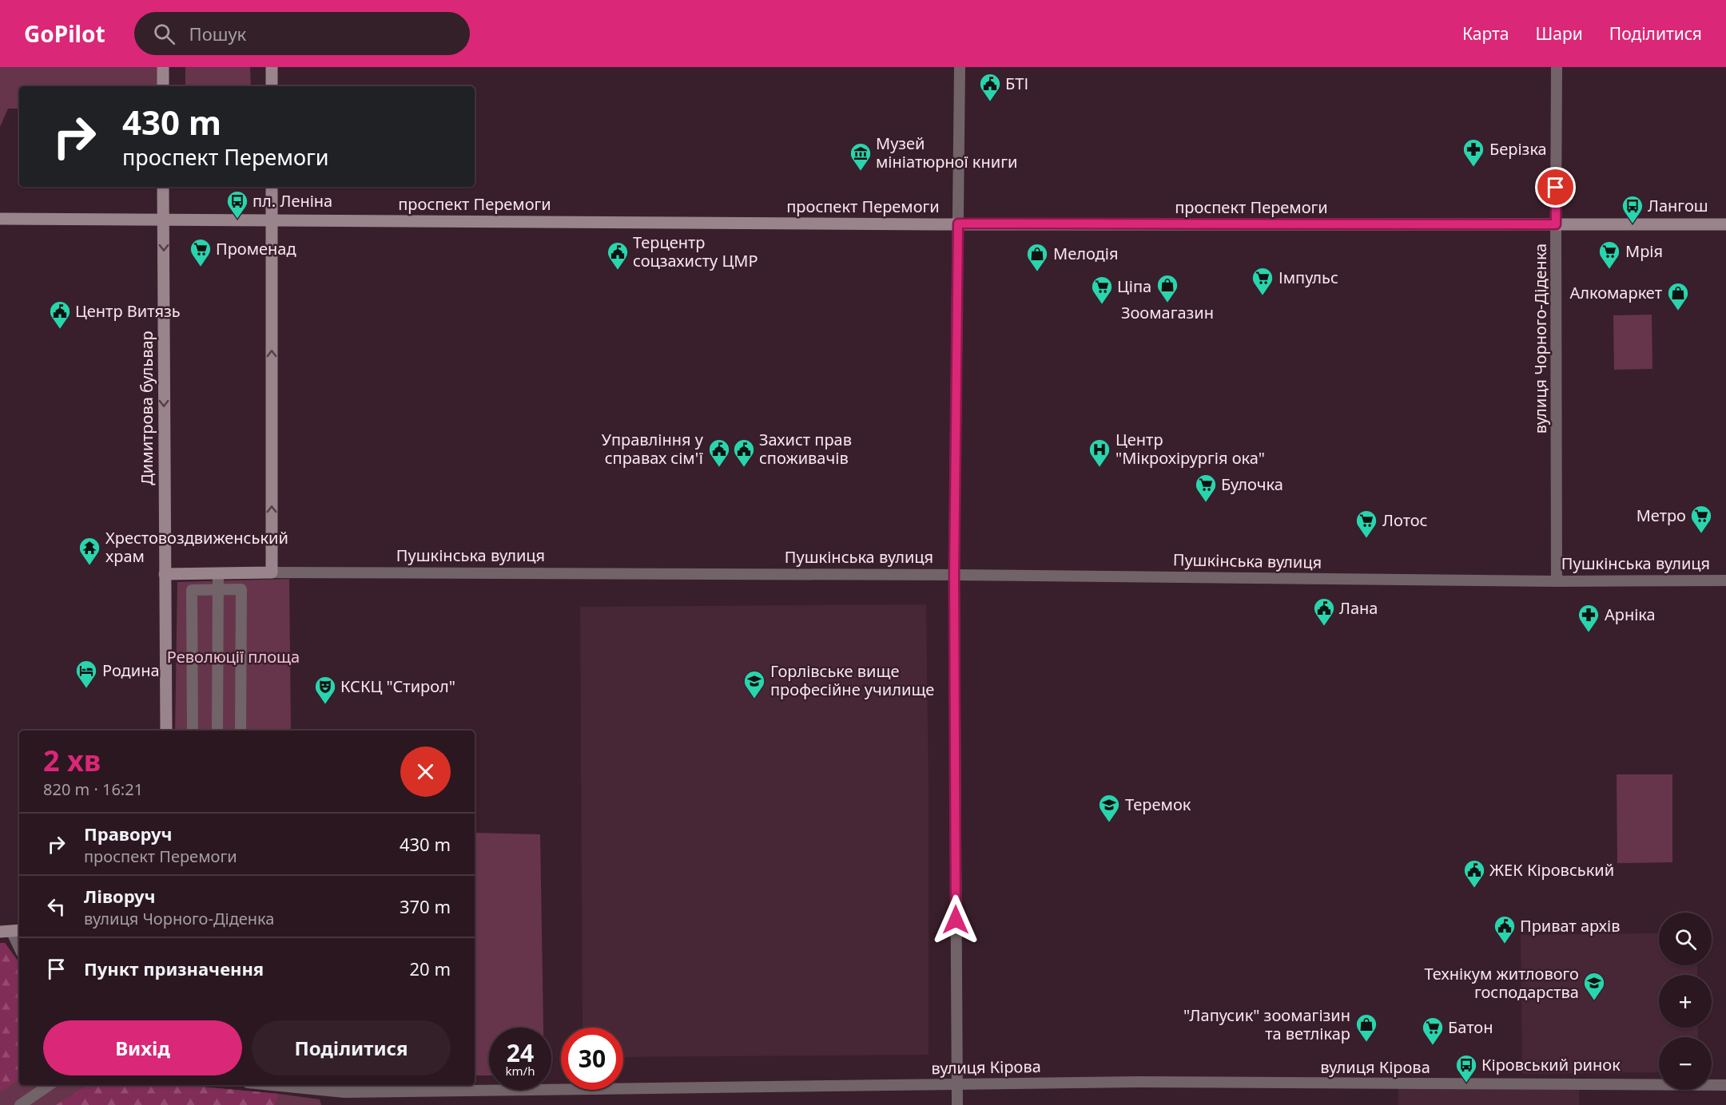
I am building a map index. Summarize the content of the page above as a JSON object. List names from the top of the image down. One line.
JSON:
{"streets":{"main road":["проспект Перемоги","Димитрова бульвар","Пушкінська вулиця"],"street":["вулиця Чорного-Діденка","вулиця Кірова"]},"crossings":[["проспект Перемоги","вулиця Чорного-Діденка"],["проспект Перемоги","Димитрова бульвар"],["вулиця Чорного-Діденка","Пушкінська вулиця"],["Димитрова бульвар","Пушкінська вулиця"]],"parks":["Революції площа"],"places":{"public building":["БТІ","Терцентр соцзахисту ЦМР","Центр Витязь","Управління у справах сім'ї","Захист прав споживачів","Лана","ЖЕК Кіровський","Приват архів"],"pharmacy":["Берізка","Арніка"],"museum":["Музей мініатюрної книги"],"bus stop":["пл. Леніна","Лангош","Кіровський ринок"],"supermarket":["Променад","Мрія","Імпульс","Ціпа","Булочка","Метро","Лотос","Батон"],"shop":["Мелодія","Зоомагазин","Алкомаркет","\"Лапусик\" зоомагізин та ветлікар"],"hospital":["Центр \"Мікрохірургія ока\""],"temple":["Хрестовоздвиженський храм"],"hotel":["Родина"],"school or university":["Горлівське вище професійне училище","Теремок","Технікум житлового господарства"],"theatre":["КСКЦ \"Стирол\""]},"page":{"header":"GoPilot","search":"Пошук","nav":["Карта","Шари","Поділитися"],"turn":["430 m","проспект Перемоги"],"heading":["2 хв","820 m · 16:21"],"list":[{"name":"Праворуч","note":"проспект Перемоги","value":"430 m"},{"name":"Ліворуч","note":"вулиця Чорного-Діденка","value":"370 m"},{"name":"Пункт призначення","value":"20 m"}],"map_buttons":["+","−"],"buttons":["Вихід","Поділитися"],"speed":"24 km/h","limit":"30"}}
